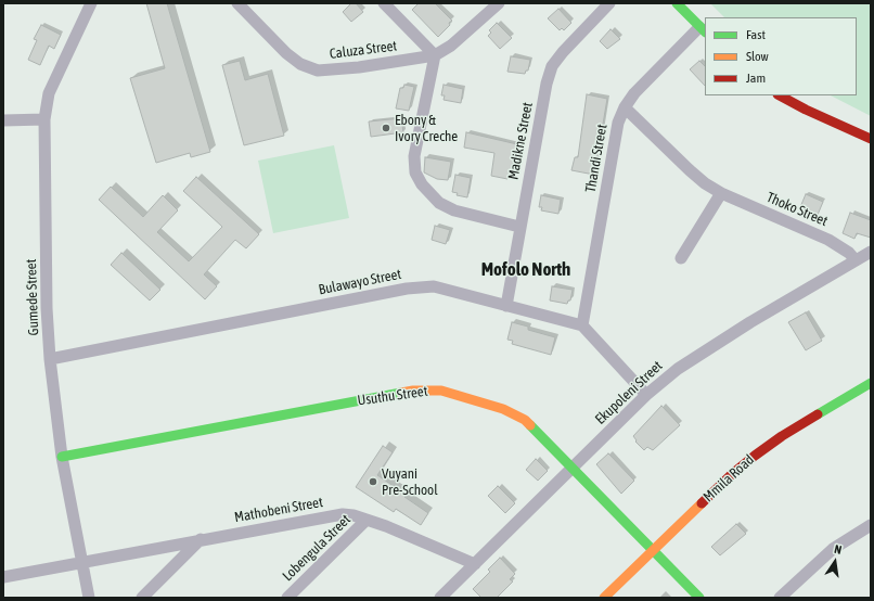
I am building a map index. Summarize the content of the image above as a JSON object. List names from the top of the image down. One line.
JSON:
{"streets":{"street":["Caluza Street","Madikne Street","Thandi Street","Thoko Street","Bulawayo Street","Gumede Street","Ekupoleni Street","Usuthu Street","Mmila Road","Mathobeni Street","Lobengula Street"]},"crossings":[["Madikne Street","Bulawayo Street"],["Thandi Street","Thoko Street"],["Thandi Street","Bulawayo Street"],["Thoko Street","Ekupoleni Street"],["Bulawayo Street","Gumede Street"],["Gumede Street","Usuthu Street"],["Gumede Street","Mathobeni Street"],["Ekupoleni Street","Usuthu Street"],["Ekupoleni Street","Mathobeni Street"],["Usuthu Street","Mmila Road"],["Mathobeni Street","Lobengula Street"]],"districts":["Mofolo North"],"places":["Ebony & Ivory Creche","Vuyani Pre-School"],"legend":["Fast","Slow","Jam"],"north":"top"}
